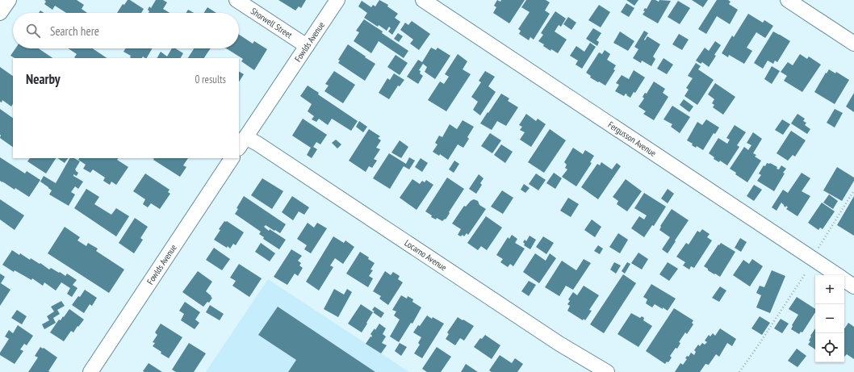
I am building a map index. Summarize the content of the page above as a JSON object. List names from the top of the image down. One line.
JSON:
{"streets":{"street":["Shorwell Street","Fowlds Avenue","Fergusson Avenue","Locarno Avenue"]},"crossings":[["Shorwell Street","Fowlds Avenue"],["Fowlds Avenue","Locarno Avenue"]],"page":{"search":"Search here","heading":["Nearby","0 results"],"map_buttons":["+","−"]}}
